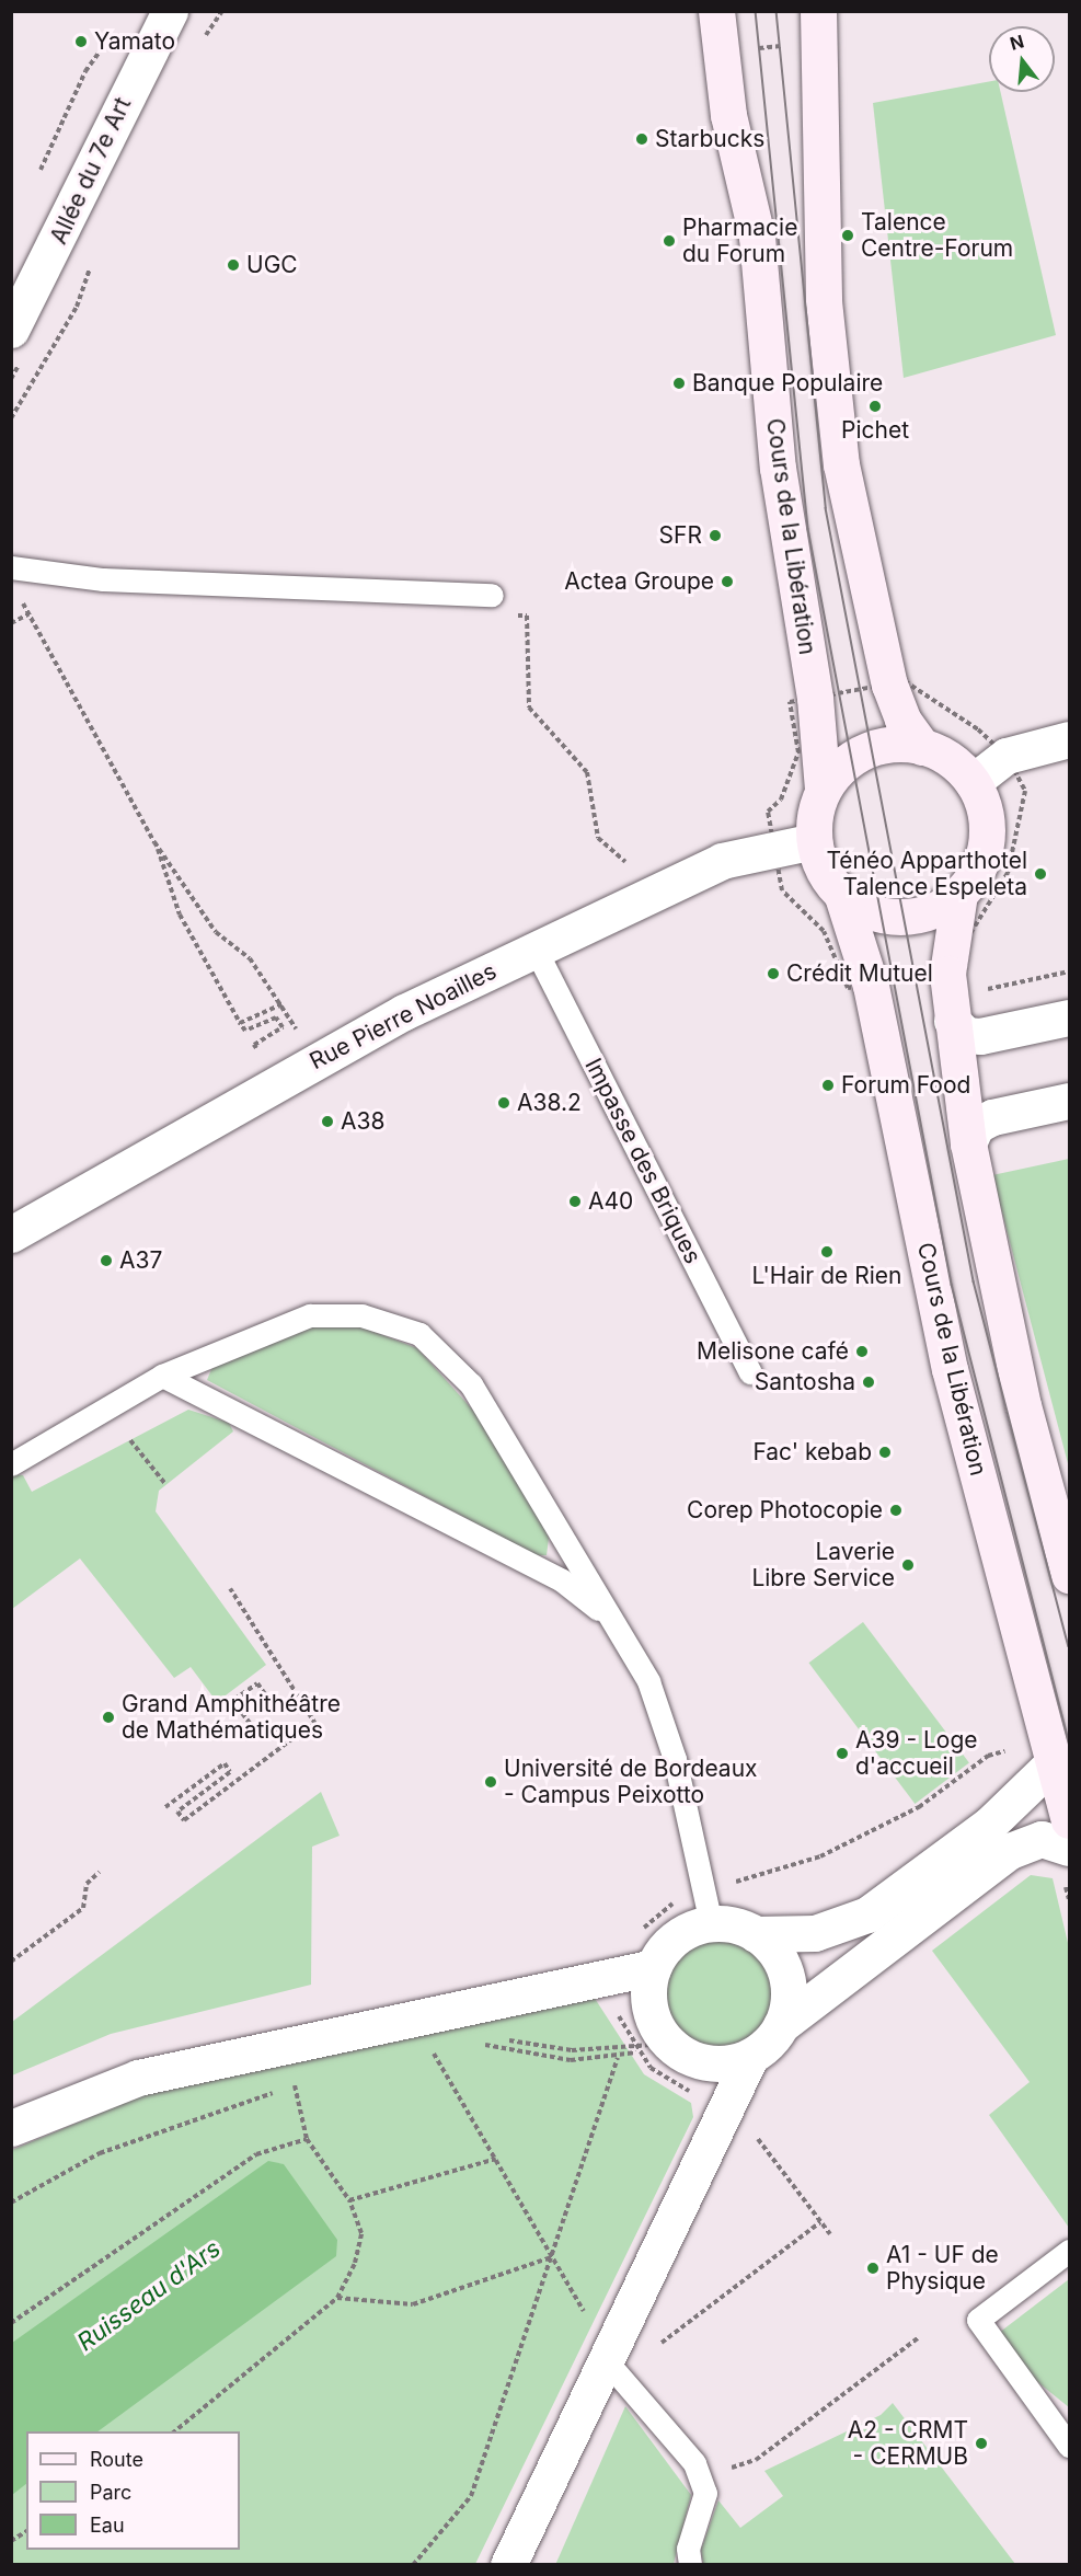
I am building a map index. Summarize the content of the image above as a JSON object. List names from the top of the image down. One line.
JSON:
{"streets":{"main road":["Cours de la Libération"],"street":["Allée du 7e Art","Rue Pierre Noailles"],"lane":["Impasse des Briques"]},"crossings":[["Cours de la Libération","Rue Pierre Noailles"],["Rue Pierre Noailles","Impasse des Briques"]],"water":["Ruisseau d'Ars"],"places":["Yamato","Starbucks","Talence Centre-Forum","Pharmacie du Forum","UGC","Banque Populaire","Pichet","SFR","Actea Groupe","Ténéo Apparthotel Talence Espeleta","Crédit Mutuel","Forum Food","A38.2","A38","A40","L'Hair de Rien","A37","Melisone café","Santosha","Fac' kebab","Corep Photocopie","Laverie Libre Service","Grand Amphithéâtre de Mathématiques","A39 - Loge d'accueil","Université de Bordeaux - Campus Peixotto","A1 - UF de Physique","A2 - CRMT - CERMUB"],"legend":["Route","Parc","Eau"],"north":"top"}
